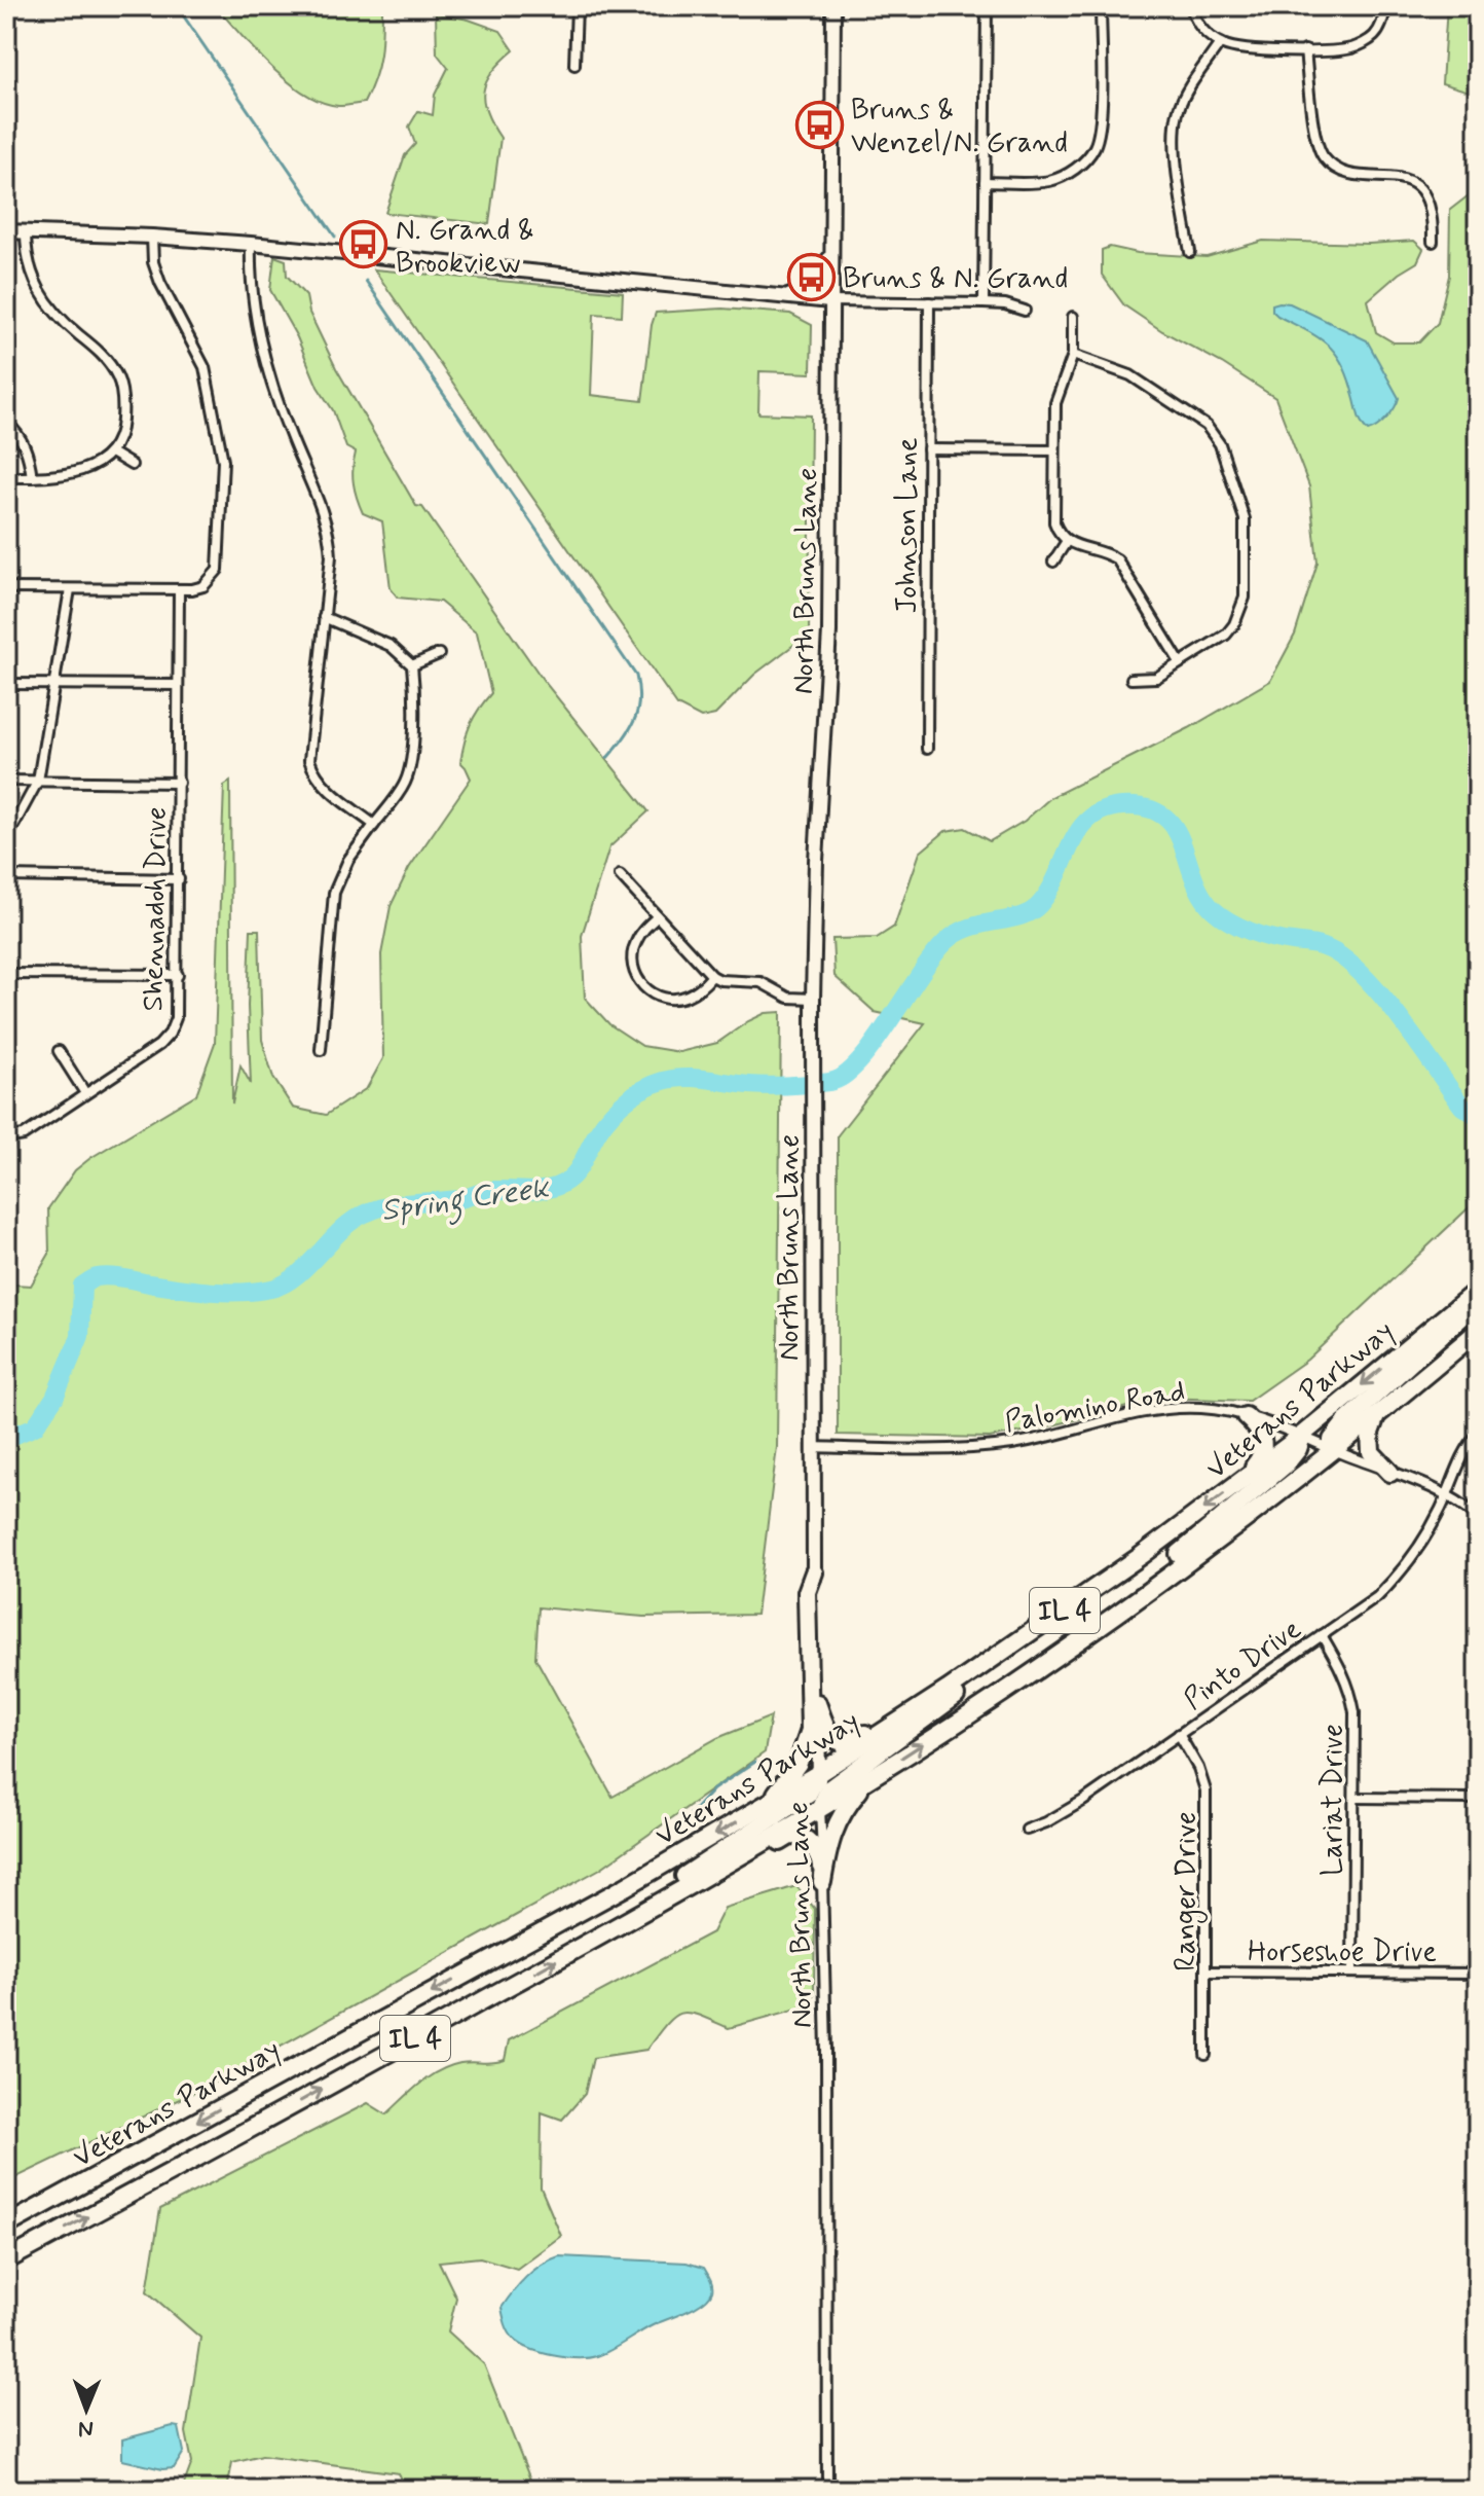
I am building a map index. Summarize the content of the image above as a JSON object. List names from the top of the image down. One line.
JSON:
{"streets":{"highway":["Veterans Parkway","IL 4"],"main road":["North Bruns Lane"],"street":["Johnson Lane","Shennadoh Drive","Palomino Road","Pinto Drive","Lariat Drive","Ranger Drive","Horseshoe Drive"]},"crossings":[["North Bruns Lane","Veterans Parkway"],["North Bruns Lane","Palomino Road"],["Veterans Parkway","Palomino Road"],["Palomino Road","Pinto Drive"],["Pinto Drive","Lariat Drive"],["Pinto Drive","Ranger Drive"],["Lariat Drive","Horseshoe Drive"],["Ranger Drive","Horseshoe Drive"]],"water":["Spring Creek"],"places":{"bus stop":["Bruns & Wenzel/N. Grand","N. Grand & Brookview","Bruns & N. Grand"]},"north":"bottom"}
